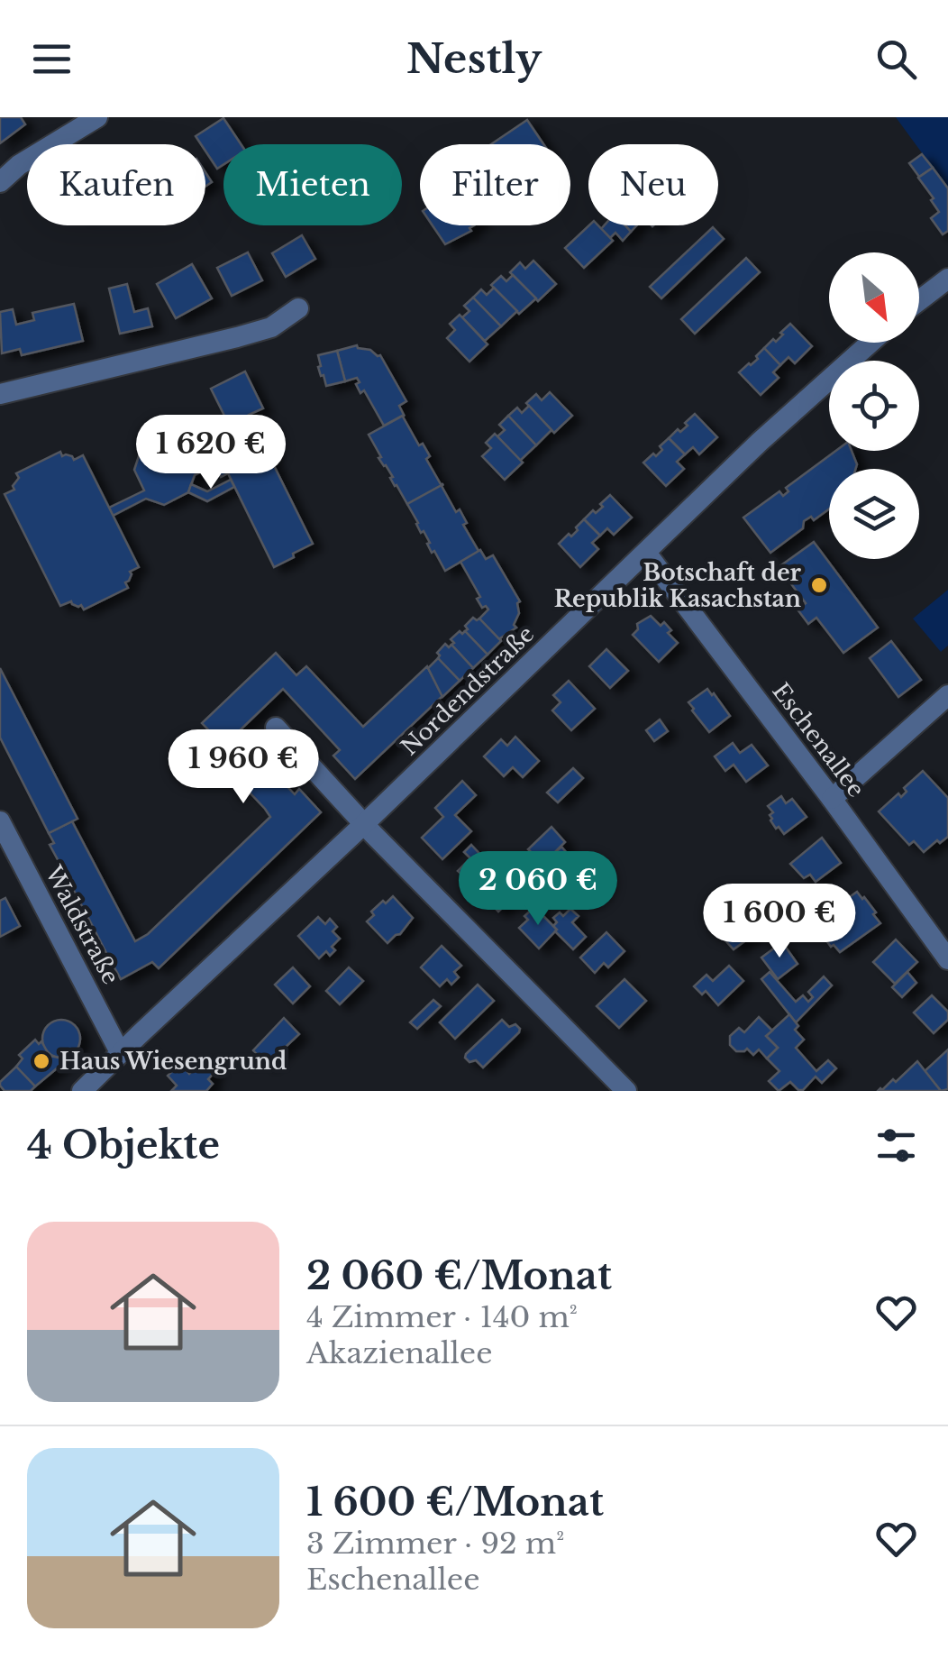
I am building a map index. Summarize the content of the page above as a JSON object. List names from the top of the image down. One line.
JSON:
{"streets":{"street":["Nordendstraße","Eschenallee","Waldstraße"]},"crossings":[["Nordendstraße","Eschenallee"],["Nordendstraße","Waldstraße"]],"places":["Botschaft der Republik Kasachstan","Haus Wiesengrund"],"north":"bottom right","page":{"header":"Nestly","chip":["Kaufen","Mieten","Filter","Neu"],"price":["1 620 €","1 960 €","2 060 €","1 600 €"],"heading":"4 Objekte","list":[{"name":"2 060 €/Monat","note":"4 Zimmer · 140 m² · Akazienallee"},{"name":"1 600 €/Monat","note":"3 Zimmer · 92 m² · Eschenallee"}]}}
